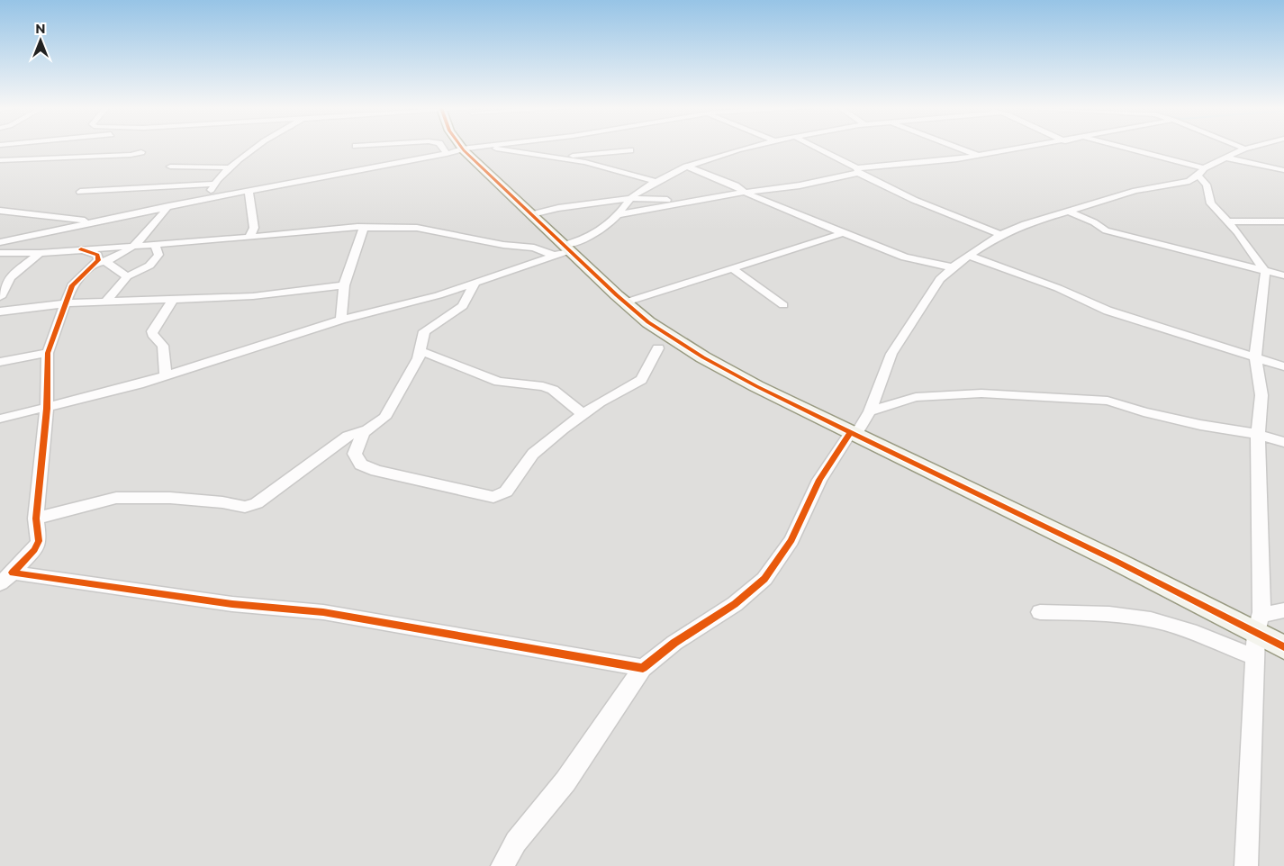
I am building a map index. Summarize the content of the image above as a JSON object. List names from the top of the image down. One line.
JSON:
{"north":"top"}
